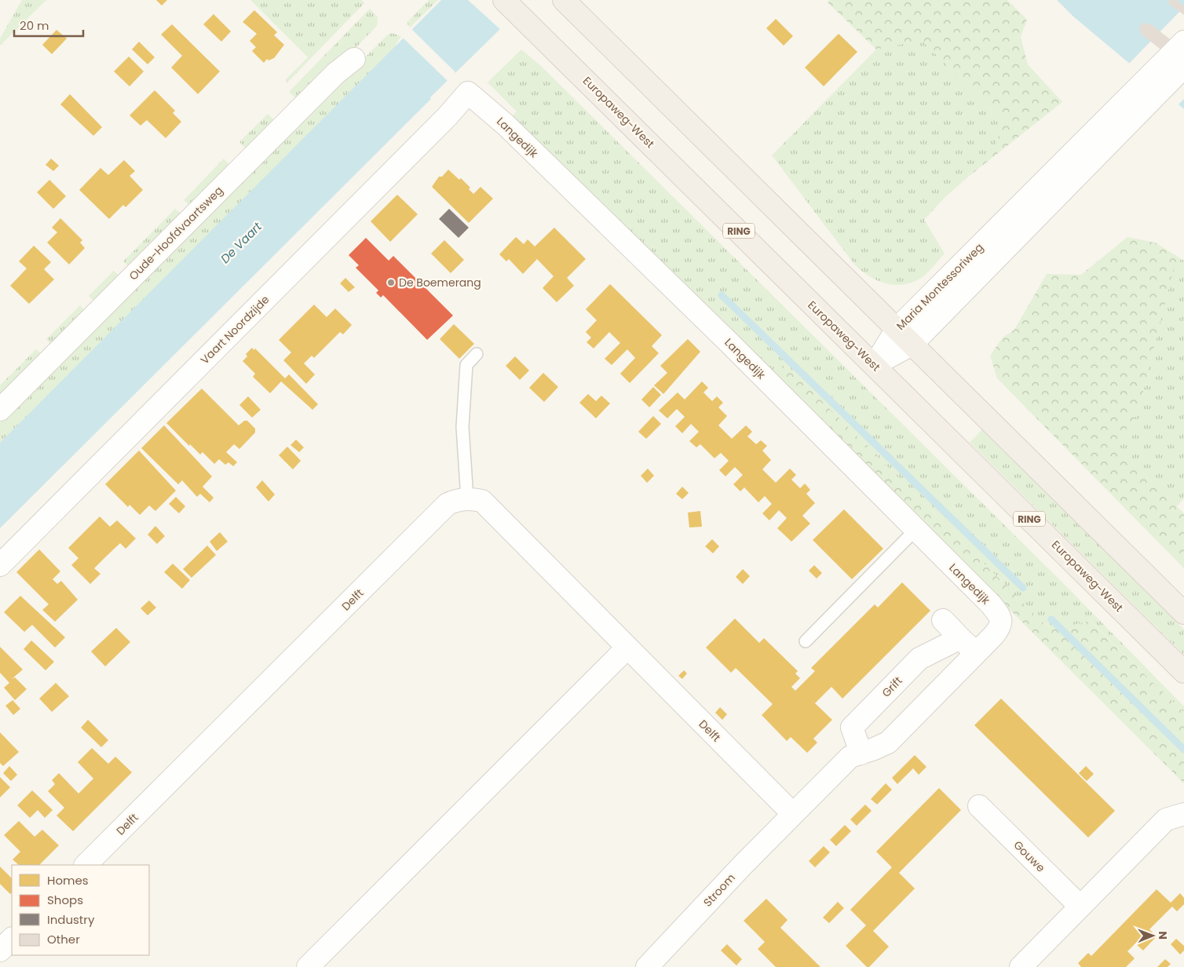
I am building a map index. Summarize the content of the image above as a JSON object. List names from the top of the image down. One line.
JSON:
{"streets":{"main road":["Europaweg-West","RING"],"street":["Langedijk","Oude-Hoofdvaartsweg","Maria Montessoriweg","Vaart Noordzijde","Delft","Grift","Gouwe","Stroom"]},"crossings":[["Europaweg-West","Maria Montessoriweg"],["Langedijk","Vaart Noordzijde"],["Delft","Stroom"]],"water":["De Vaart"],"places":["De Boemerang"],"legend":["Homes","Shops","Industry","Other"],"scale_bar":"20 m","north":"right"}
